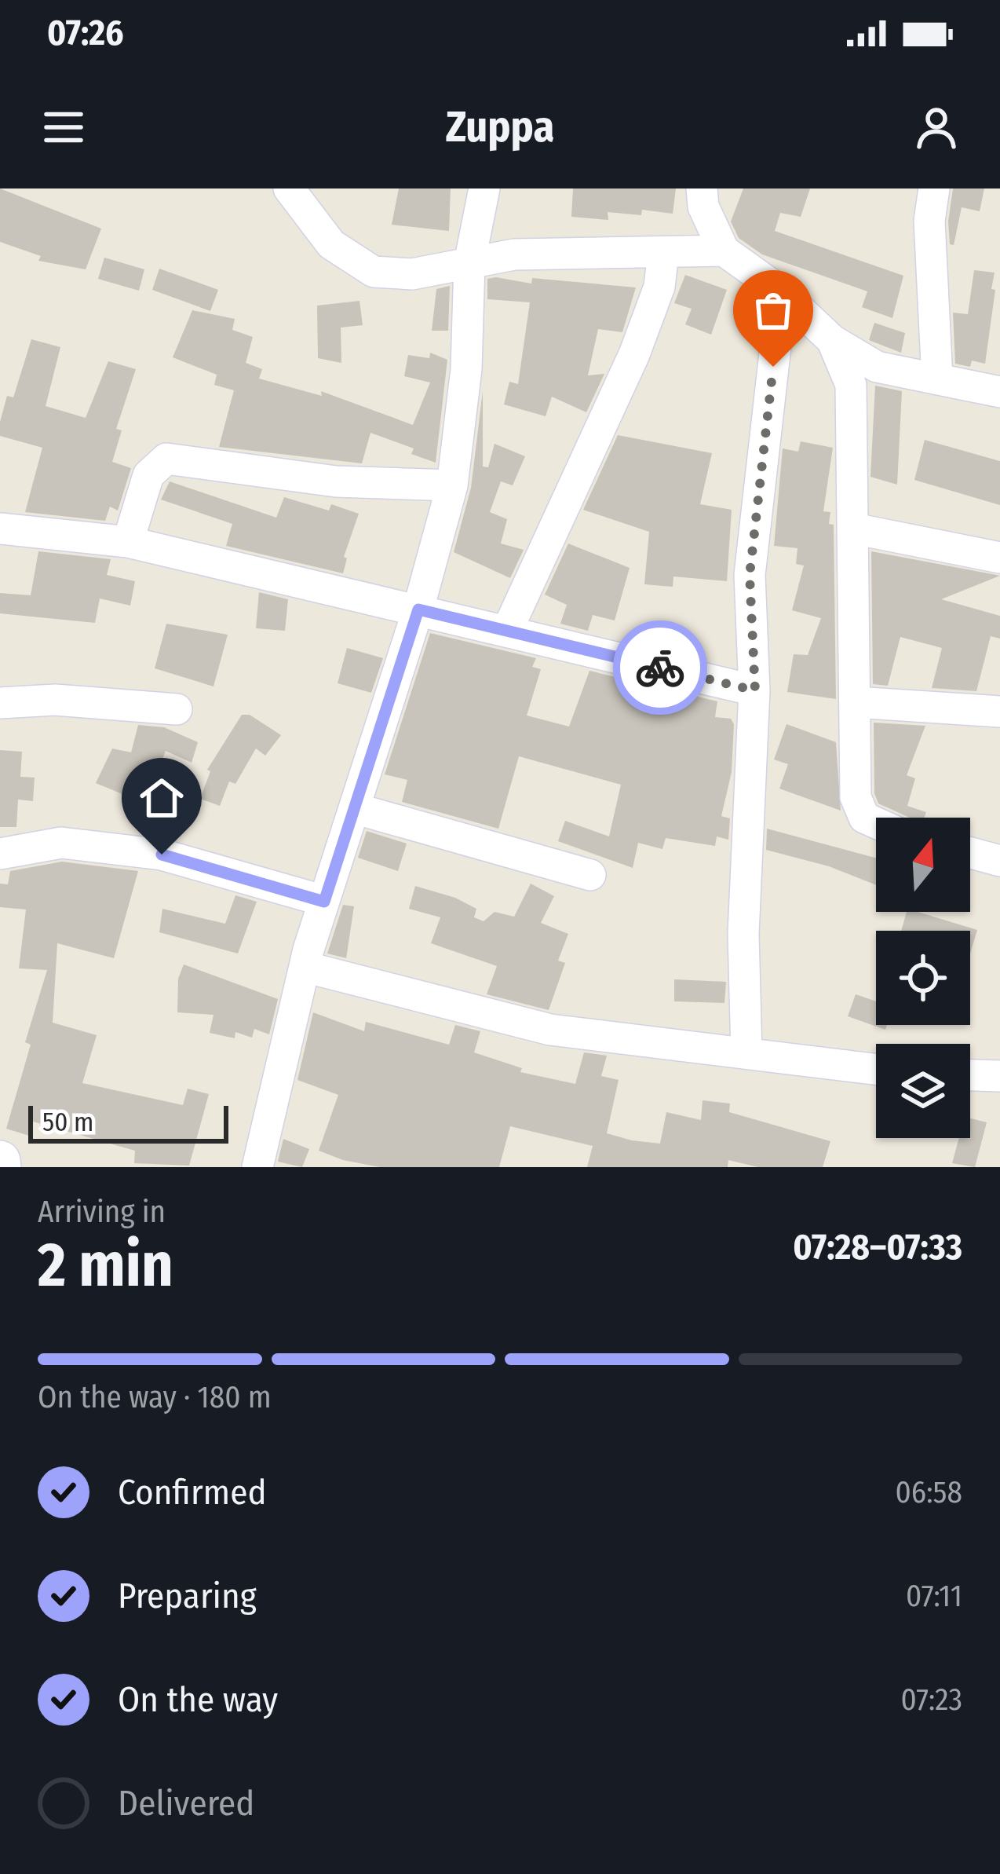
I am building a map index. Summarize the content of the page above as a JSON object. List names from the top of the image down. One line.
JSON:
{"scale_bar":"50 m","north":"top","page":{"status":"07:26","header":"Zuppa","scale":"50 m","heading":["2 min","Arriving in","07:28–07:33"],"bar":"On the way · 180 m","list":[["Confirmed","06:58"],["Preparing","07:11"],["On the way","07:23"],"Delivered"]}}
